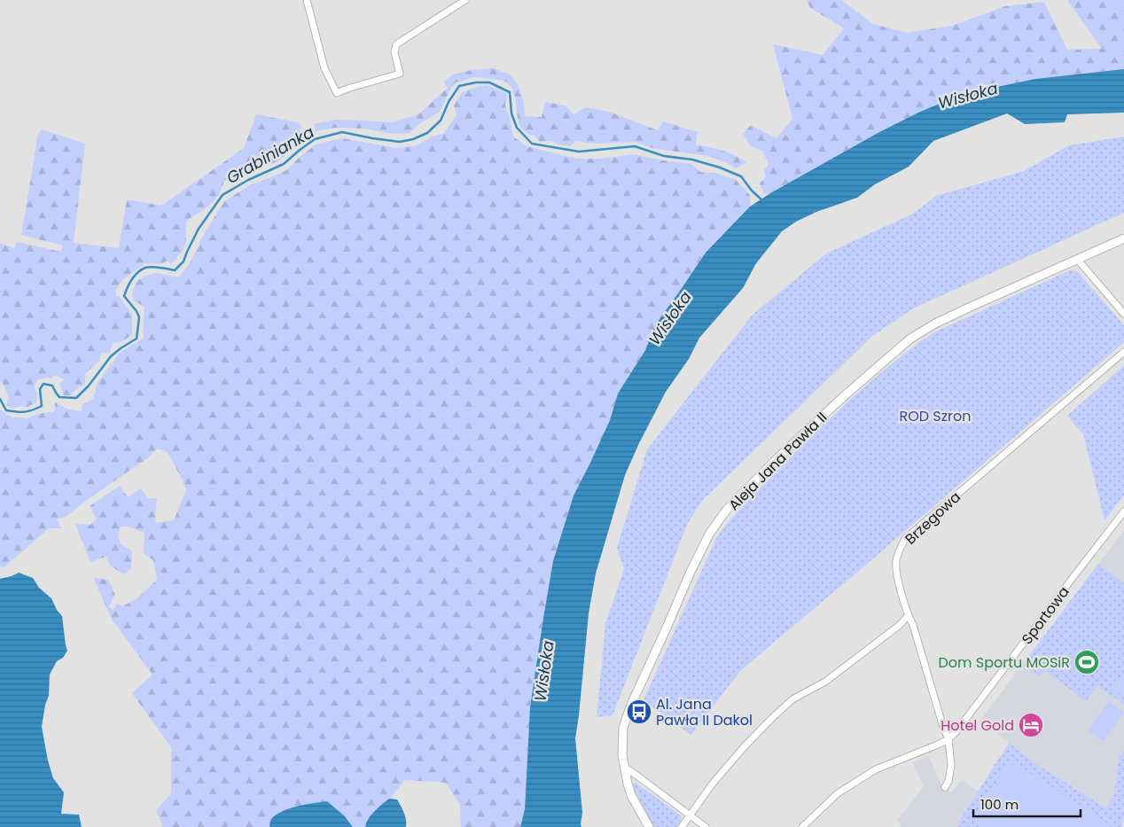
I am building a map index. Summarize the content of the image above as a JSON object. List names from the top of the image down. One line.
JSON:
{"streets":{"street":["Aleja Jana Pawła II","Brzegowa","Sportowa"]},"water":["Wisłoka","Grabinianka"],"parks":["ROD Szron"],"places":{"sports":["Dom Sportu MOSiR"],"bus stop":["Al. Jana Pawła II Dakol"],"hotel":["Hotel Gold"]},"scale_bar":"100 m"}
